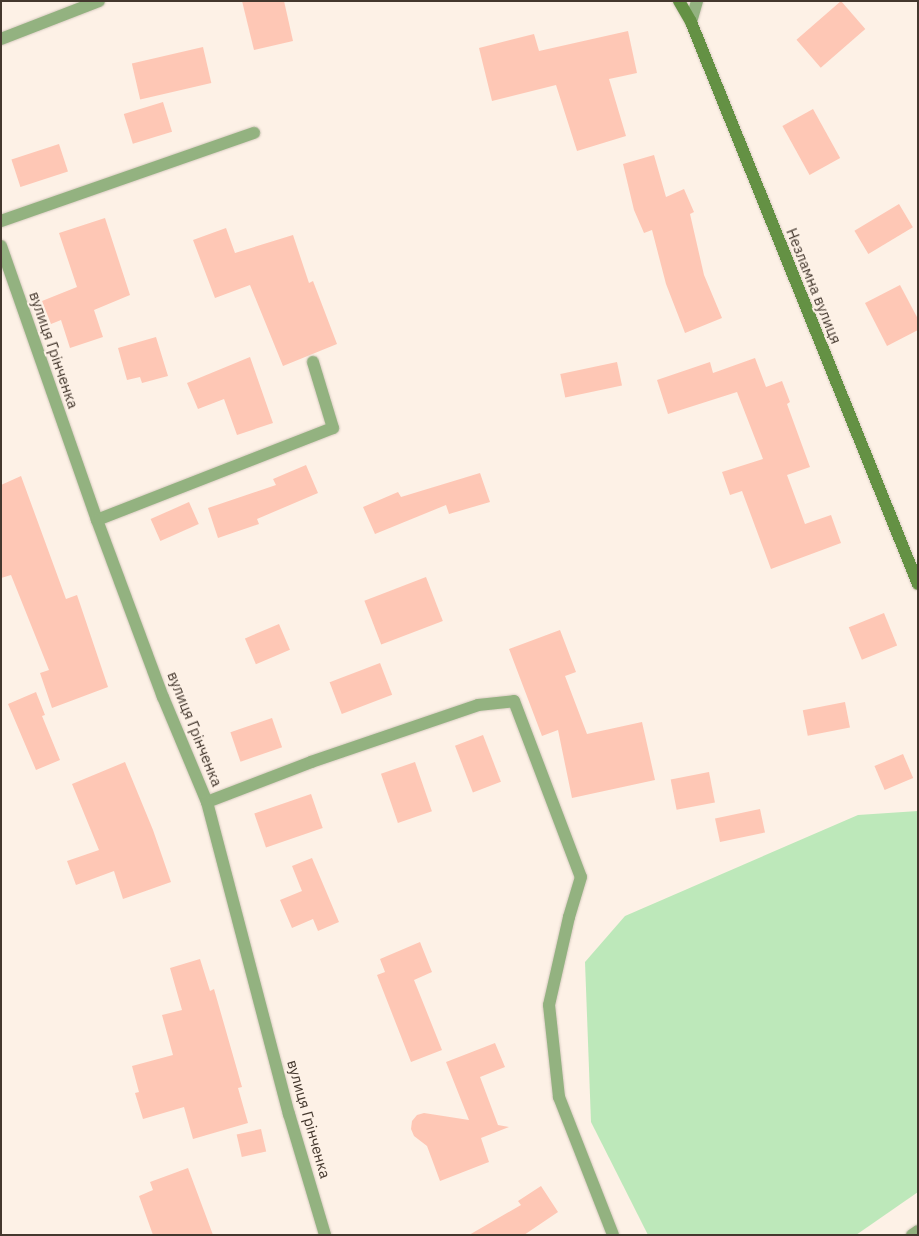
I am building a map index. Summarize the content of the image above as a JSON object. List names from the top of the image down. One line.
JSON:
{"streets":{"street":["Незламна вулиця","вулиця Грінченка"]}}
